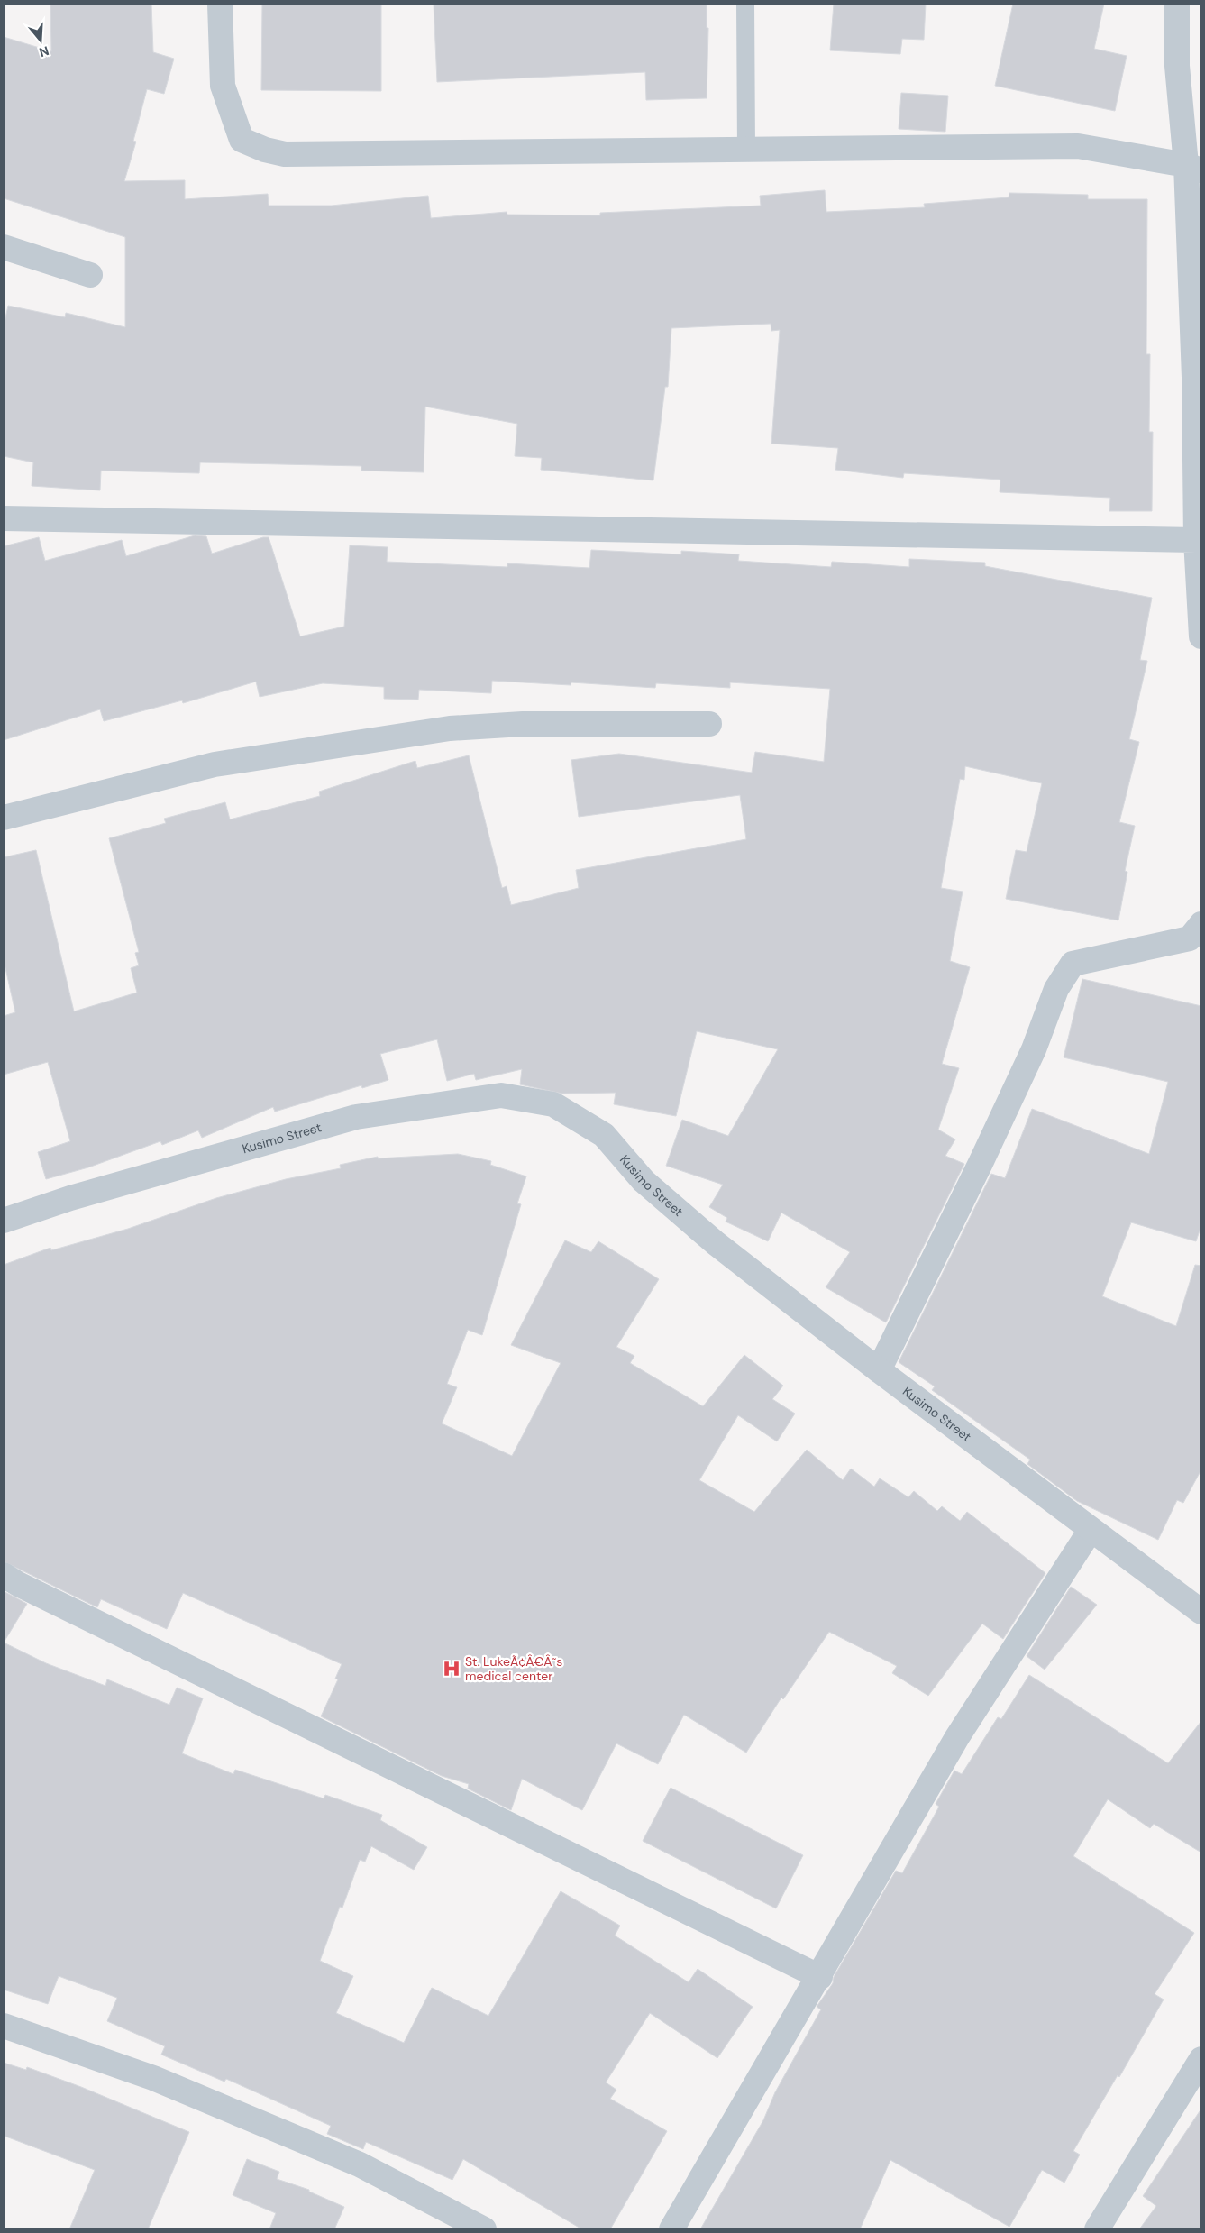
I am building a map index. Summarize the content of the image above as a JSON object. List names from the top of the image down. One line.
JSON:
{"streets":{"street":["Kusimo Street"]},"places":{"hospital":["St. LukeÃ¢Â€Â˜s medical center"]},"north":"bottom"}
